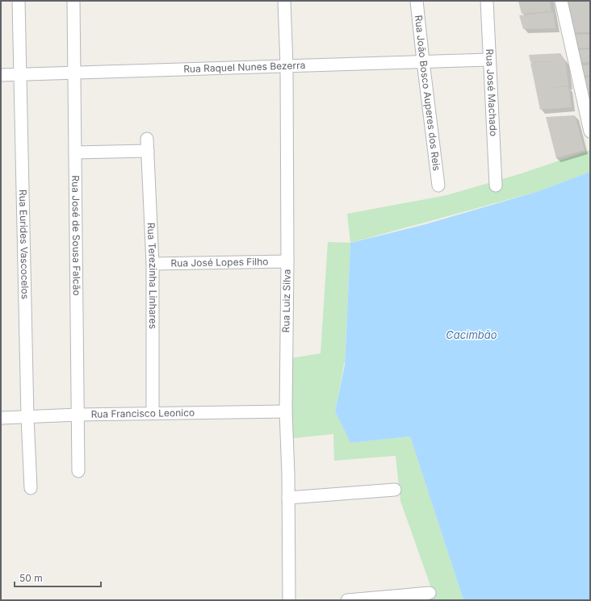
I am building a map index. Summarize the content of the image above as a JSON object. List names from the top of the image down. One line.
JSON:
{"streets":{"street":["Rua Raquel Nunes Bezerra","Rua João Bosco Auperes dos Reis","Rua José Machado","Rua José de Sousa Falcão","Rua Eurides Vascocelos","Rua José Lopes Filho","Rua Terezinha Linhares","Rua Luiz Silva","Rua Francisco Leonico"]},"crossings":[["Rua Raquel Nunes Bezerra","Rua João Bosco Auperes dos Reis"],["Rua Raquel Nunes Bezerra","Rua José Machado"],["Rua Raquel Nunes Bezerra","Rua José de Sousa Falcão"],["Rua Raquel Nunes Bezerra","Rua Eurides Vascocelos"],["Rua Raquel Nunes Bezerra","Rua Luiz Silva"],["Rua José de Sousa Falcão","Rua Terezinha Linhares"],["Rua José de Sousa Falcão","Rua Francisco Leonico"],["Rua Eurides Vascocelos","Rua Francisco Leonico"],["Rua José Lopes Filho","Rua Terezinha Linhares"],["Rua José Lopes Filho","Rua Luiz Silva"],["Rua Terezinha Linhares","Rua Francisco Leonico"],["Rua Luiz Silva","Rua Francisco Leonico"]],"water":["Cacimbão"],"scale_bar":"50 m"}
